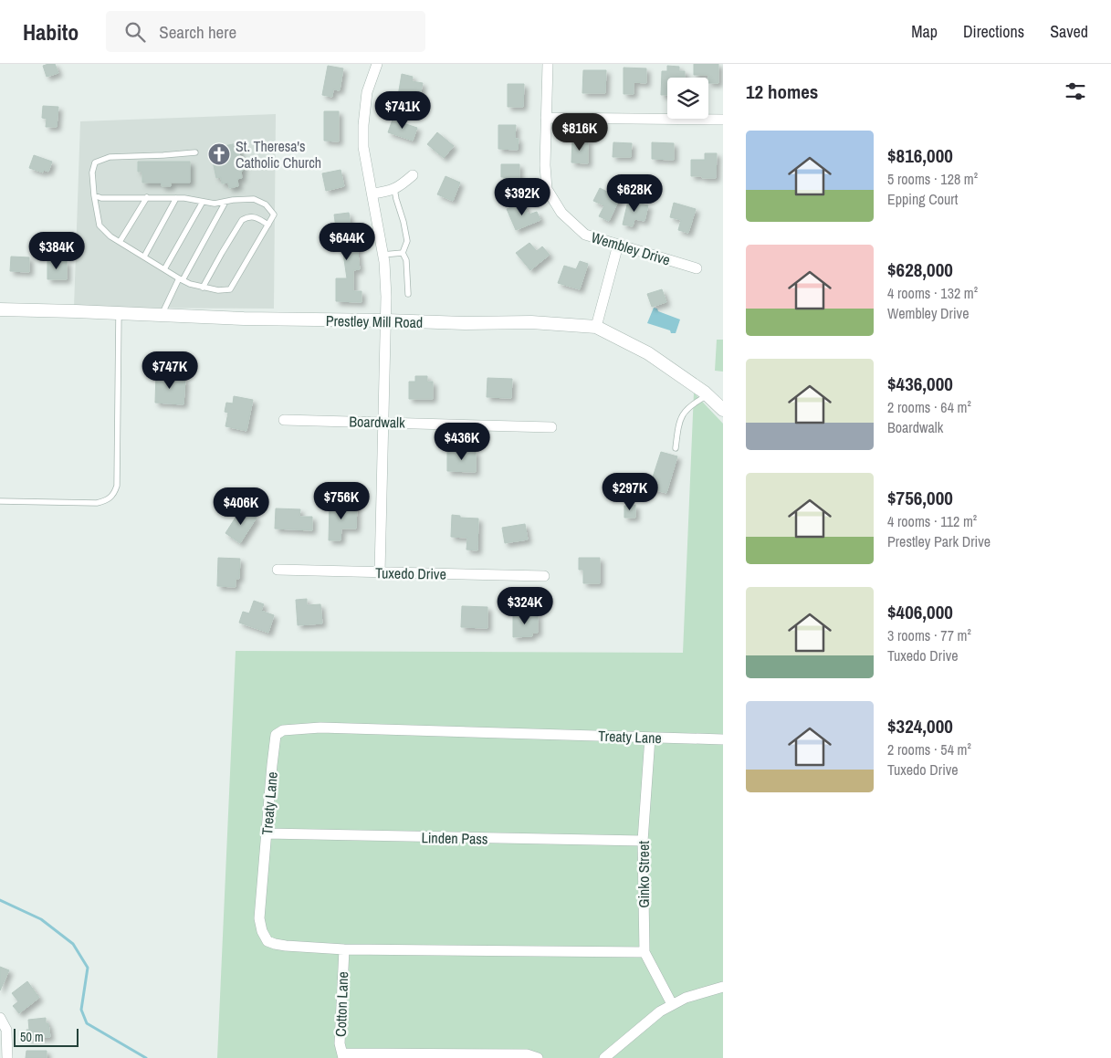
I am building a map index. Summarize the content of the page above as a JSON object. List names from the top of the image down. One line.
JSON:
{"streets":{"street":["Wembley Drive","Prestley Mill Road","Boardwalk","Tuxedo Drive","Treaty Lane","Linden Pass","Ginko Street","Cotton Lane"]},"crossings":[["Treaty Lane","Linden Pass"],["Treaty Lane","Ginko Street"],["Treaty Lane","Cotton Lane"],["Linden Pass","Ginko Street"]],"places":{"church":["St. Theresa's Catholic Church"]},"scale_bar":"50 m","page":{"header":"Habito","search":"Search here","nav":["Map","Directions","Saved"],"heading":"12 homes","price":["$741K","$816K","$628K","$392K","$644K","$384K","$747K","$436K","$297K","$756K","$406K","$324K"],"list":[{"name":"$816,000","note":"5 rooms · 128 m² · Epping Court"},{"name":"$628,000","note":"4 rooms · 132 m² · Wembley Drive"},{"name":"$436,000","note":"2 rooms · 64 m² · Boardwalk"},{"name":"$756,000","note":"4 rooms · 112 m² · Prestley Park Drive"},{"name":"$406,000","note":"3 rooms · 77 m² · Tuxedo Drive"},{"name":"$324,000","note":"2 rooms · 54 m² · Tuxedo Drive"}],"scale":"50 m"}}
